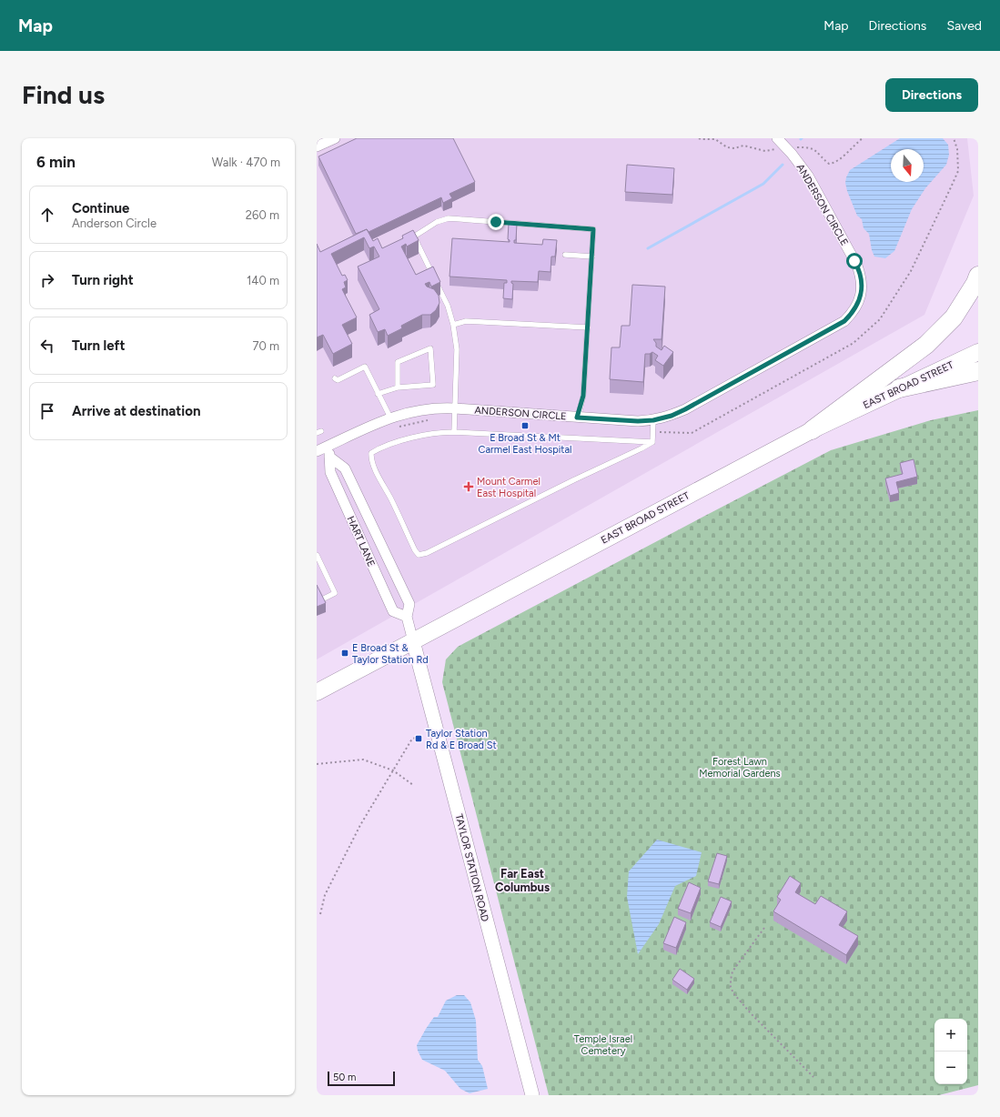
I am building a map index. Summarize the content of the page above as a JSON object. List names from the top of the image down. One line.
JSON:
{"streets":{"highway":["EAST BROAD STREET"],"main road":["TAYLOR STATION ROAD"],"street":["ANDERSON CIRCLE","HART LANE"]},"crossings":[["ANDERSON CIRCLE","HART LANE"],["EAST BROAD STREET","HART LANE"],["EAST BROAD STREET","TAYLOR STATION ROAD"],["HART LANE","TAYLOR STATION ROAD"]],"districts":["Far East Columbus"],"parks":["Forest Lawn Memorial Gardens","Temple Israel Cemetery"],"places":{"transit":["E Broad St & Mt Carmel East Hospital","E Broad St & Taylor Station Rd","Taylor Station Rd & E Broad St"],"health":["Mount Carmel East Hospital"]},"scale_bar":"50 m","north":"bottom","page":{"header":"Map","nav":["Map","Directions","Saved"],"buttons":"Directions","title":"Find us","heading":["6 min","Walk · 470 m"],"list":[["Continue","Anderson Circle","260 m"],["Turn right","140 m"],["Turn left","70 m"],"Arrive at destination"],"map_buttons":["+","−"],"scale":"50 m"}}
